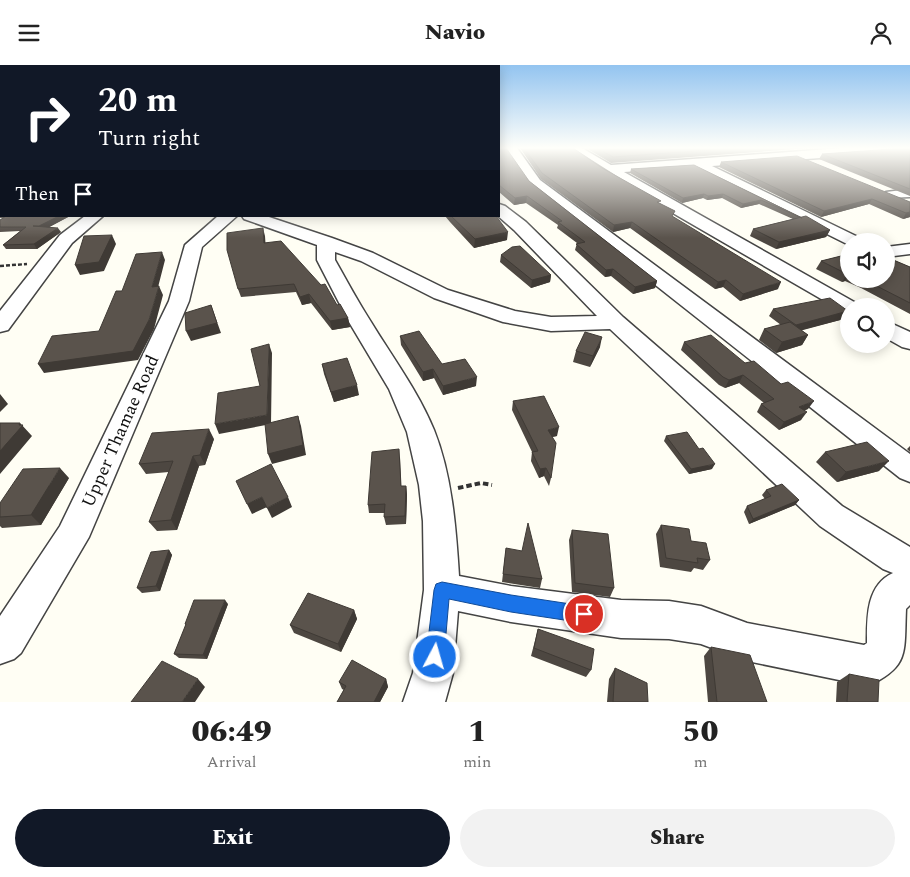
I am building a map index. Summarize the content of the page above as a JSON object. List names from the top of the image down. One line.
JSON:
{"streets":{"street":["Upper Thamae Road"]},"page":{"header":"Navio","turn":["20 m","Turn right"],"then":"Then","eta":["06:49","Arrival","1","min","50","m"],"buttons":["Exit","Share"]}}
